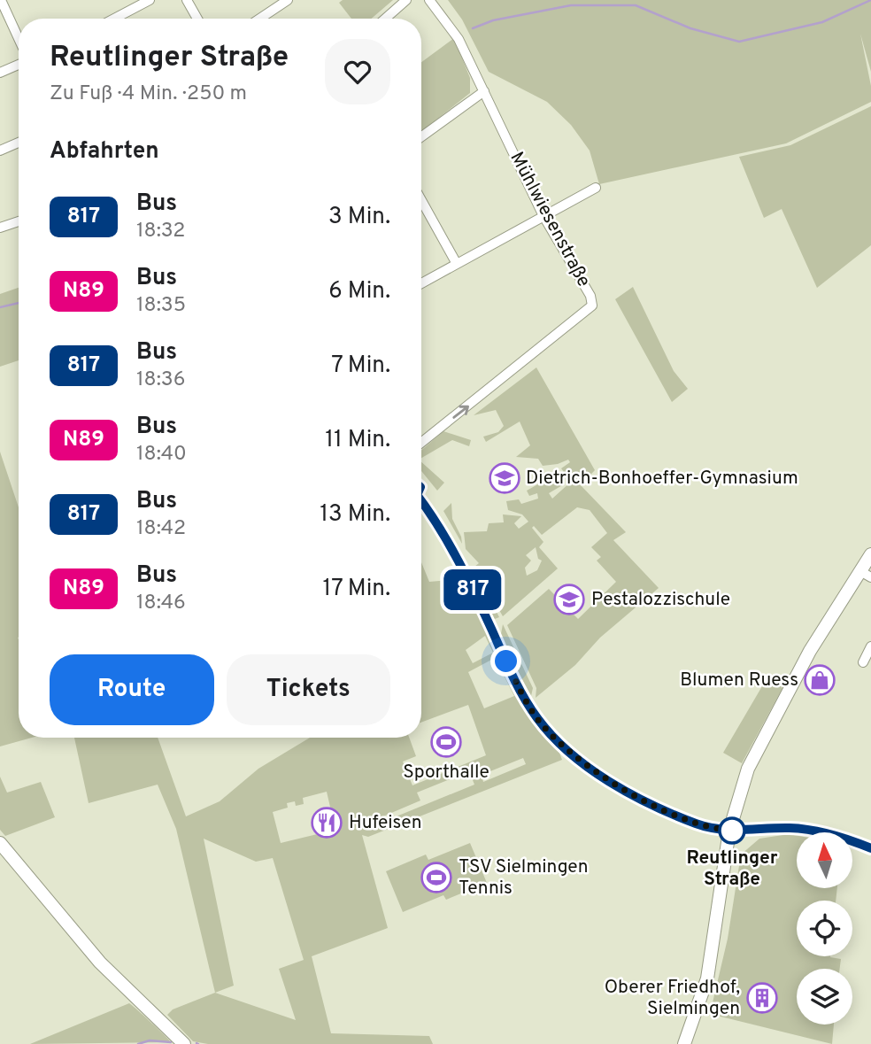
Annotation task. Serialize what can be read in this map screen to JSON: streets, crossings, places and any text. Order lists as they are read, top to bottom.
{
  "streets": {
    "street": ["Mühlwiesenstraße"]
  },
  "places": {
    "school or university": ["Dietrich-Bonhoeffer-Gymnasium", "Pestalozzischule"],
    "shop": ["Blumen Ruess"],
    "sports": ["Sporthalle", "TSV Sielmingen Tennis"],
    "restaurant": ["Hufeisen"],
    "other": ["Reutlinger Straße"],
    "building": ["Oberer Friedhof, Sielmingen"]
  },
  "lines": ["bus line 817"],
  "north": "top",
  "page": {
    "on_map": "817",
    "heading": [
      ["Reutlinger Straße", "Zu Fuß · 4 Min. · 250 m"],
      "Abfahrten"
    ],
    "list": [
      {
        "mark": "817",
        "name": "Bus",
        "note": "18:32",
        "value": "3 Min."
      },
      {
        "mark": "N89",
        "name": "Bus",
        "note": "18:35",
        "value": "6 Min."
      },
      {
        "mark": "817",
        "name": "Bus",
        "note": "18:36",
        "value": "7 Min."
      },
      {
        "mark": "N89",
        "name": "Bus",
        "note": "18:40",
        "value": "11 Min."
      },
      {
        "mark": "817",
        "name": "Bus",
        "note": "18:42",
        "value": "13 Min."
      },
      {
        "mark": "N89",
        "name": "Bus",
        "note": "18:46",
        "value": "17 Min."
      }
    ],
    "buttons": ["Route", "Tickets"]
  }
}
